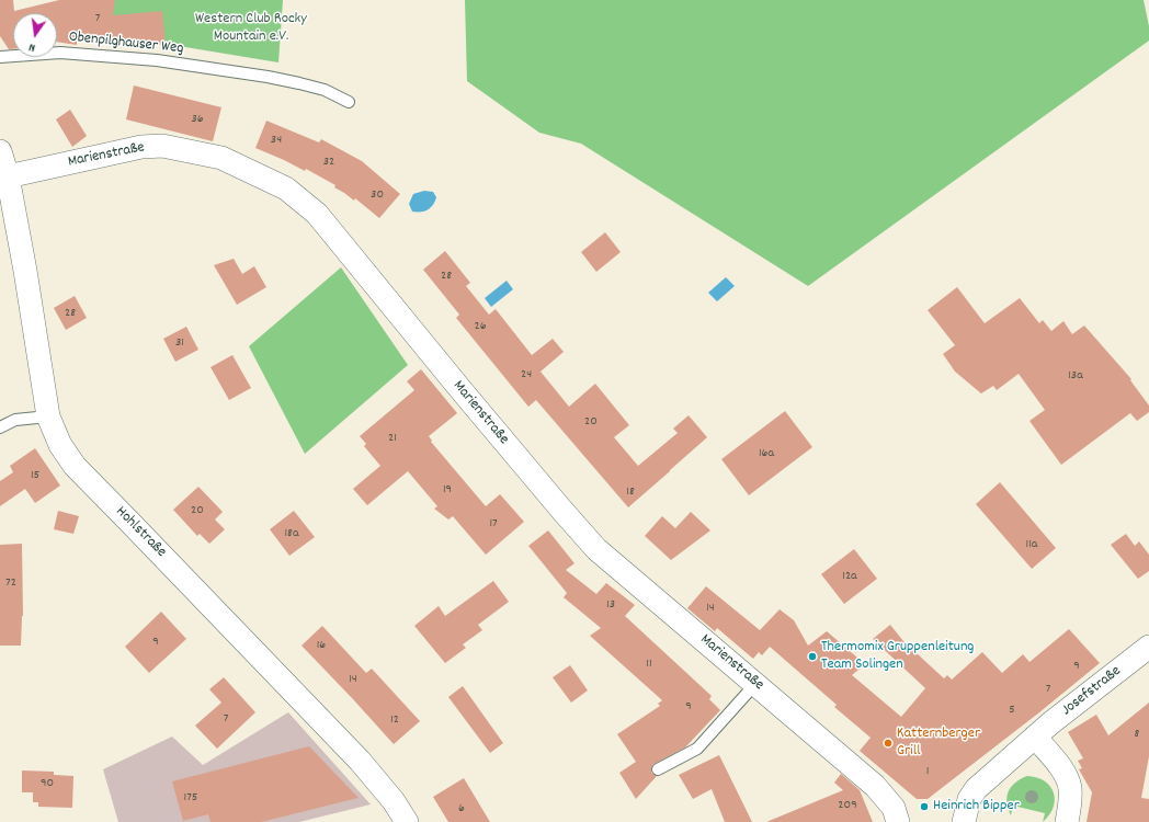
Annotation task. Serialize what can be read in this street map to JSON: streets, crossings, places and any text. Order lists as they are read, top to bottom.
{
  "streets": {
    "street": ["Marienstraße", "Hohlstraße", "Josefstraße"],
    "lane": ["Obenpilghauser Weg"]
  },
  "crossings": [
    ["Marienstraße", "Hohlstraße"]
  ],
  "parks": ["Western Club Rocky Mountain e.V."],
  "places": ["Thermomix Gruppenleitung Team Solingen", "Katternberger Grill", "Heinrich Bipper"],
  "house_numbers": [
    "7",
    "36",
    "34",
    "32",
    "30",
    "28",
    "28",
    "26",
    "31",
    "24",
    "13a",
    "20",
    "21",
    "16a",
    "15",
    "19",
    "18",
    "20",
    "17",
    "18a",
    "11a",
    "12a",
    "72",
    "13",
    "14",
    "9",
    "16",
    "11",
    "9",
    "14",
    "7",
    "9",
    "5",
    "7",
    "12",
    "8",
    "1",
    "90",
    "175",
    "209",
    "6"
  ],
  "north": "bottom"
}
